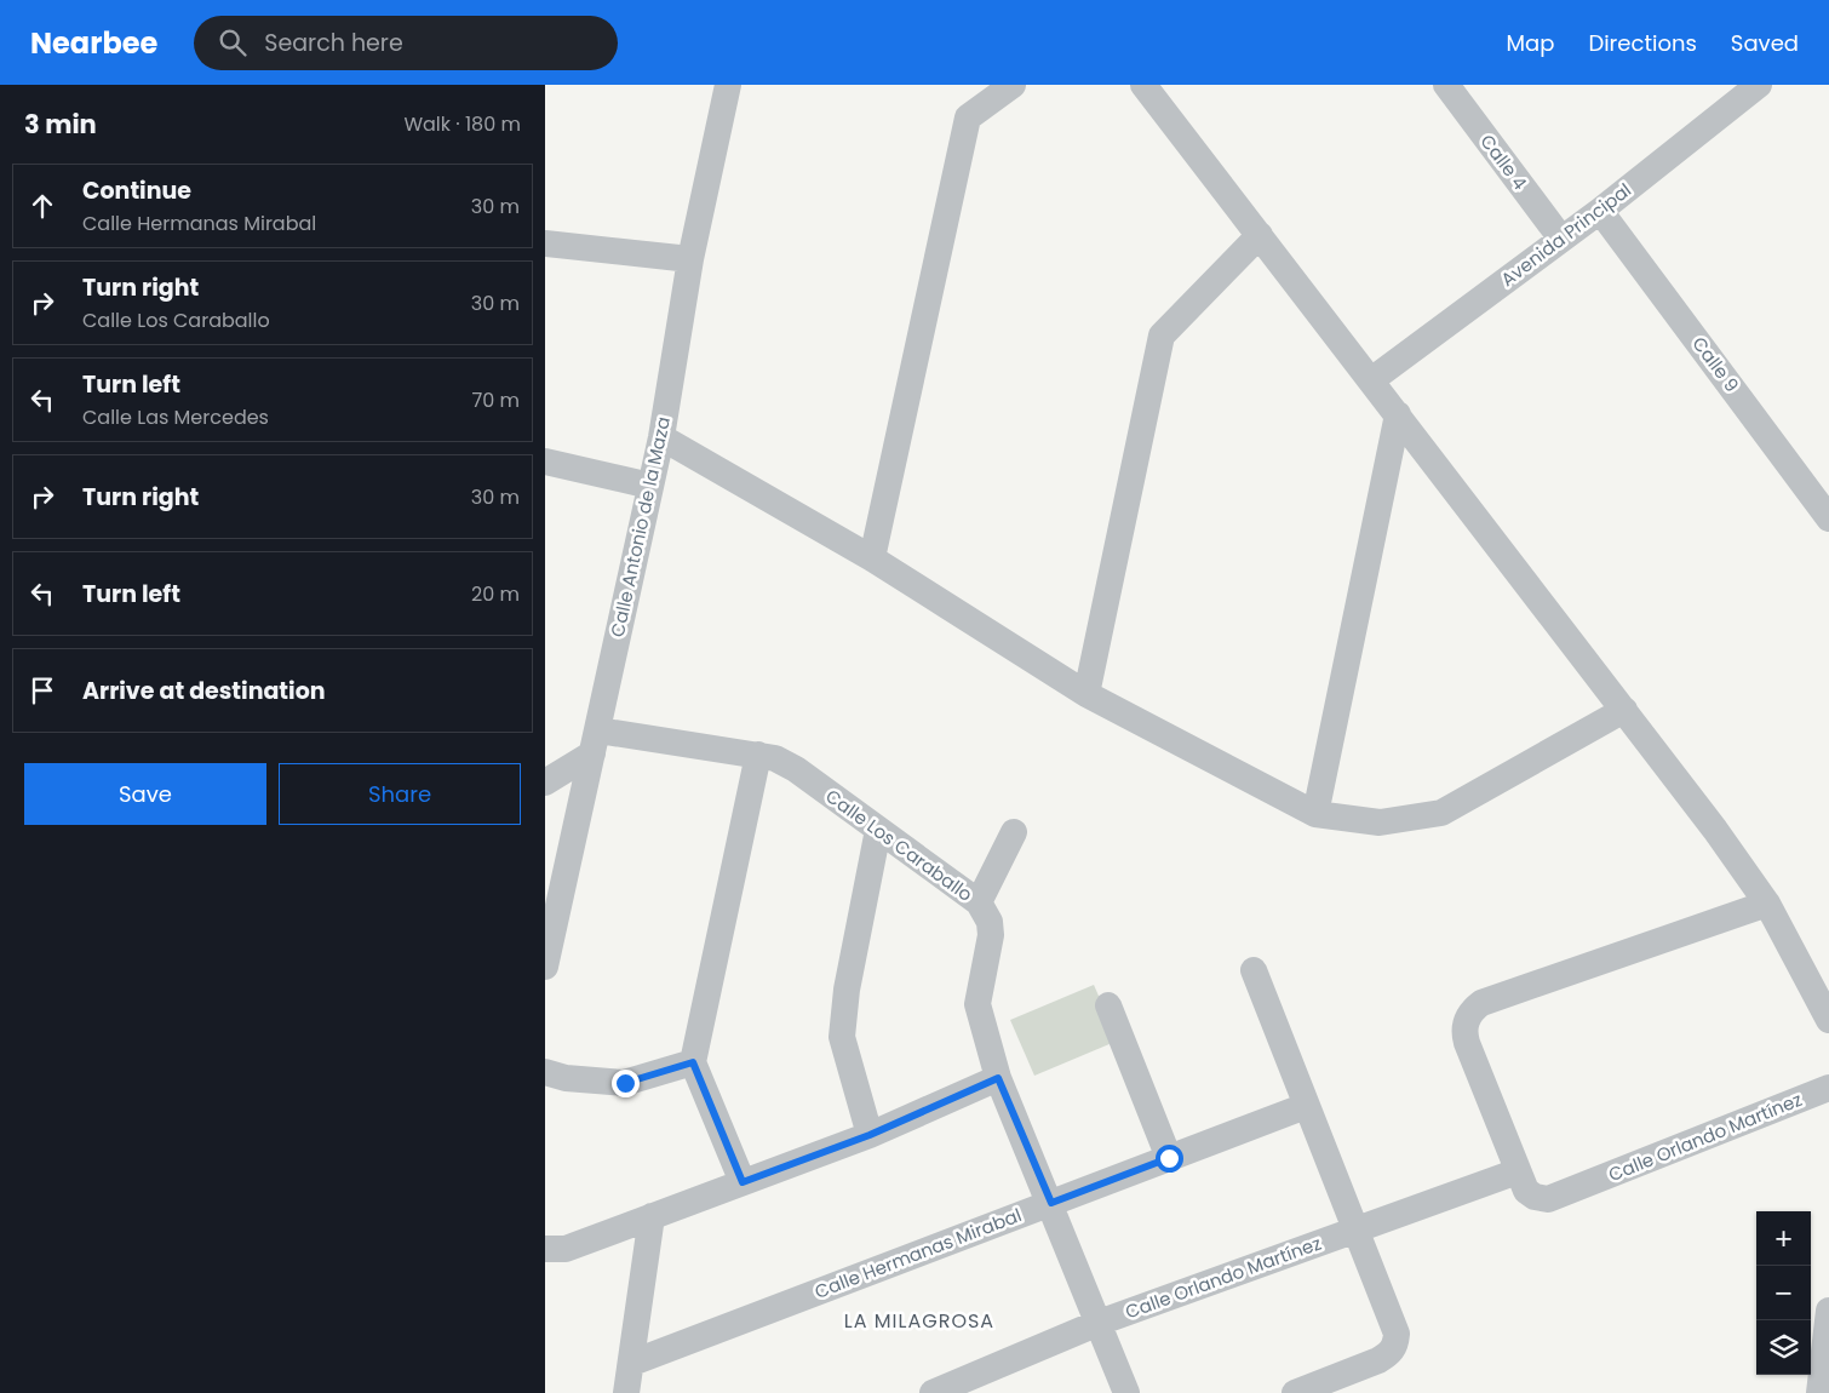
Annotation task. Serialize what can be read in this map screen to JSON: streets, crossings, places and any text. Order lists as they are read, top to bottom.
{
  "streets": {
    "street": [
      "Calle 4",
      "Avenida Principal",
      "Calle 9",
      "Calle Antonio de la Maza",
      "Calle Los Caraballo",
      "Calle Orlando Martínez",
      "Calle Hermanas Mirabal"
    ]
  },
  "crossings": [
    ["Calle 4", "Avenida Principal"],
    ["Avenida Principal", "Calle 9"],
    ["Calle Antonio de la Maza", "Calle Los Caraballo"],
    ["Calle Los Caraballo", "Calle Orlando Martínez"],
    ["Calle Los Caraballo", "Calle Hermanas Mirabal"]
  ],
  "districts": ["LA MILAGROSA"],
  "page": {
    "header": "Nearbee",
    "search": "Search here",
    "nav": ["Map", "Directions", "Saved"],
    "heading": ["3 min", "Walk · 180 m"],
    "list": [
      ["Continue", "Calle Hermanas Mirabal", "30 m"],
      ["Turn right", "Calle Los Caraballo", "30 m"],
      ["Turn left", "Calle Las Mercedes", "70 m"],
      ["Turn right", "30 m"],
      ["Turn left", "20 m"],
      "Arrive at destination"
    ],
    "buttons": ["Save", "Share"],
    "map_buttons": ["+", "−"]
  }
}
